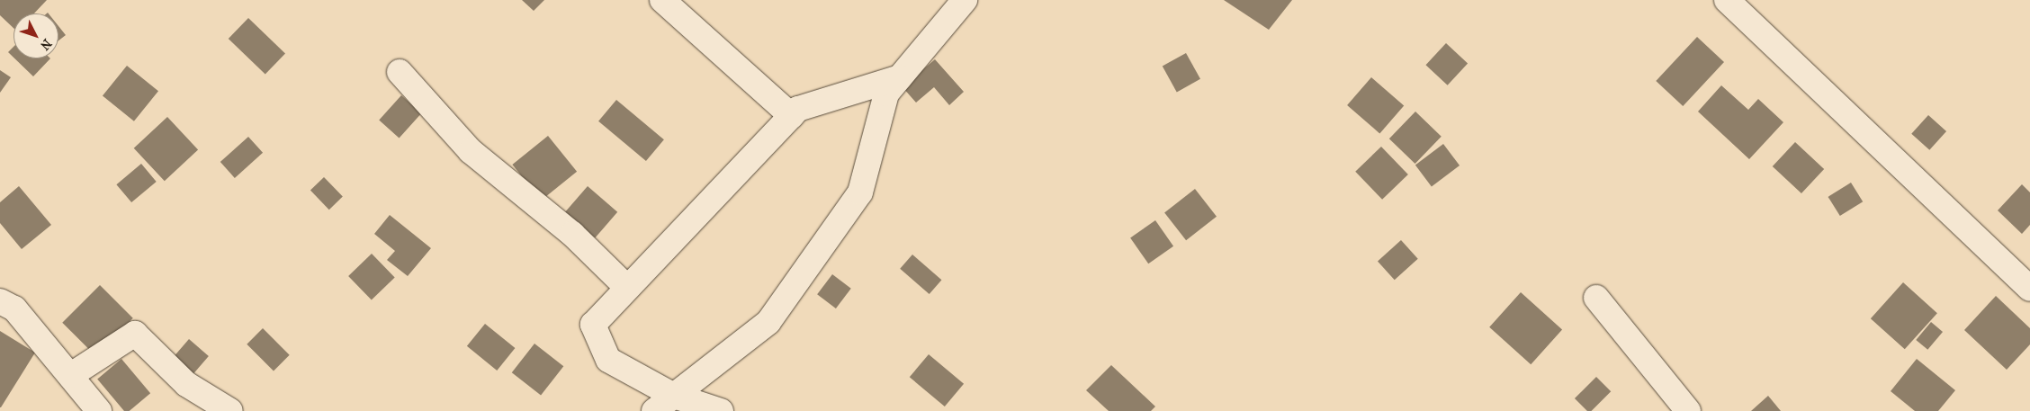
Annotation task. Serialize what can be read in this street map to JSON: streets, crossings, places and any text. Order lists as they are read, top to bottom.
{
  "north": "bottom right"
}
